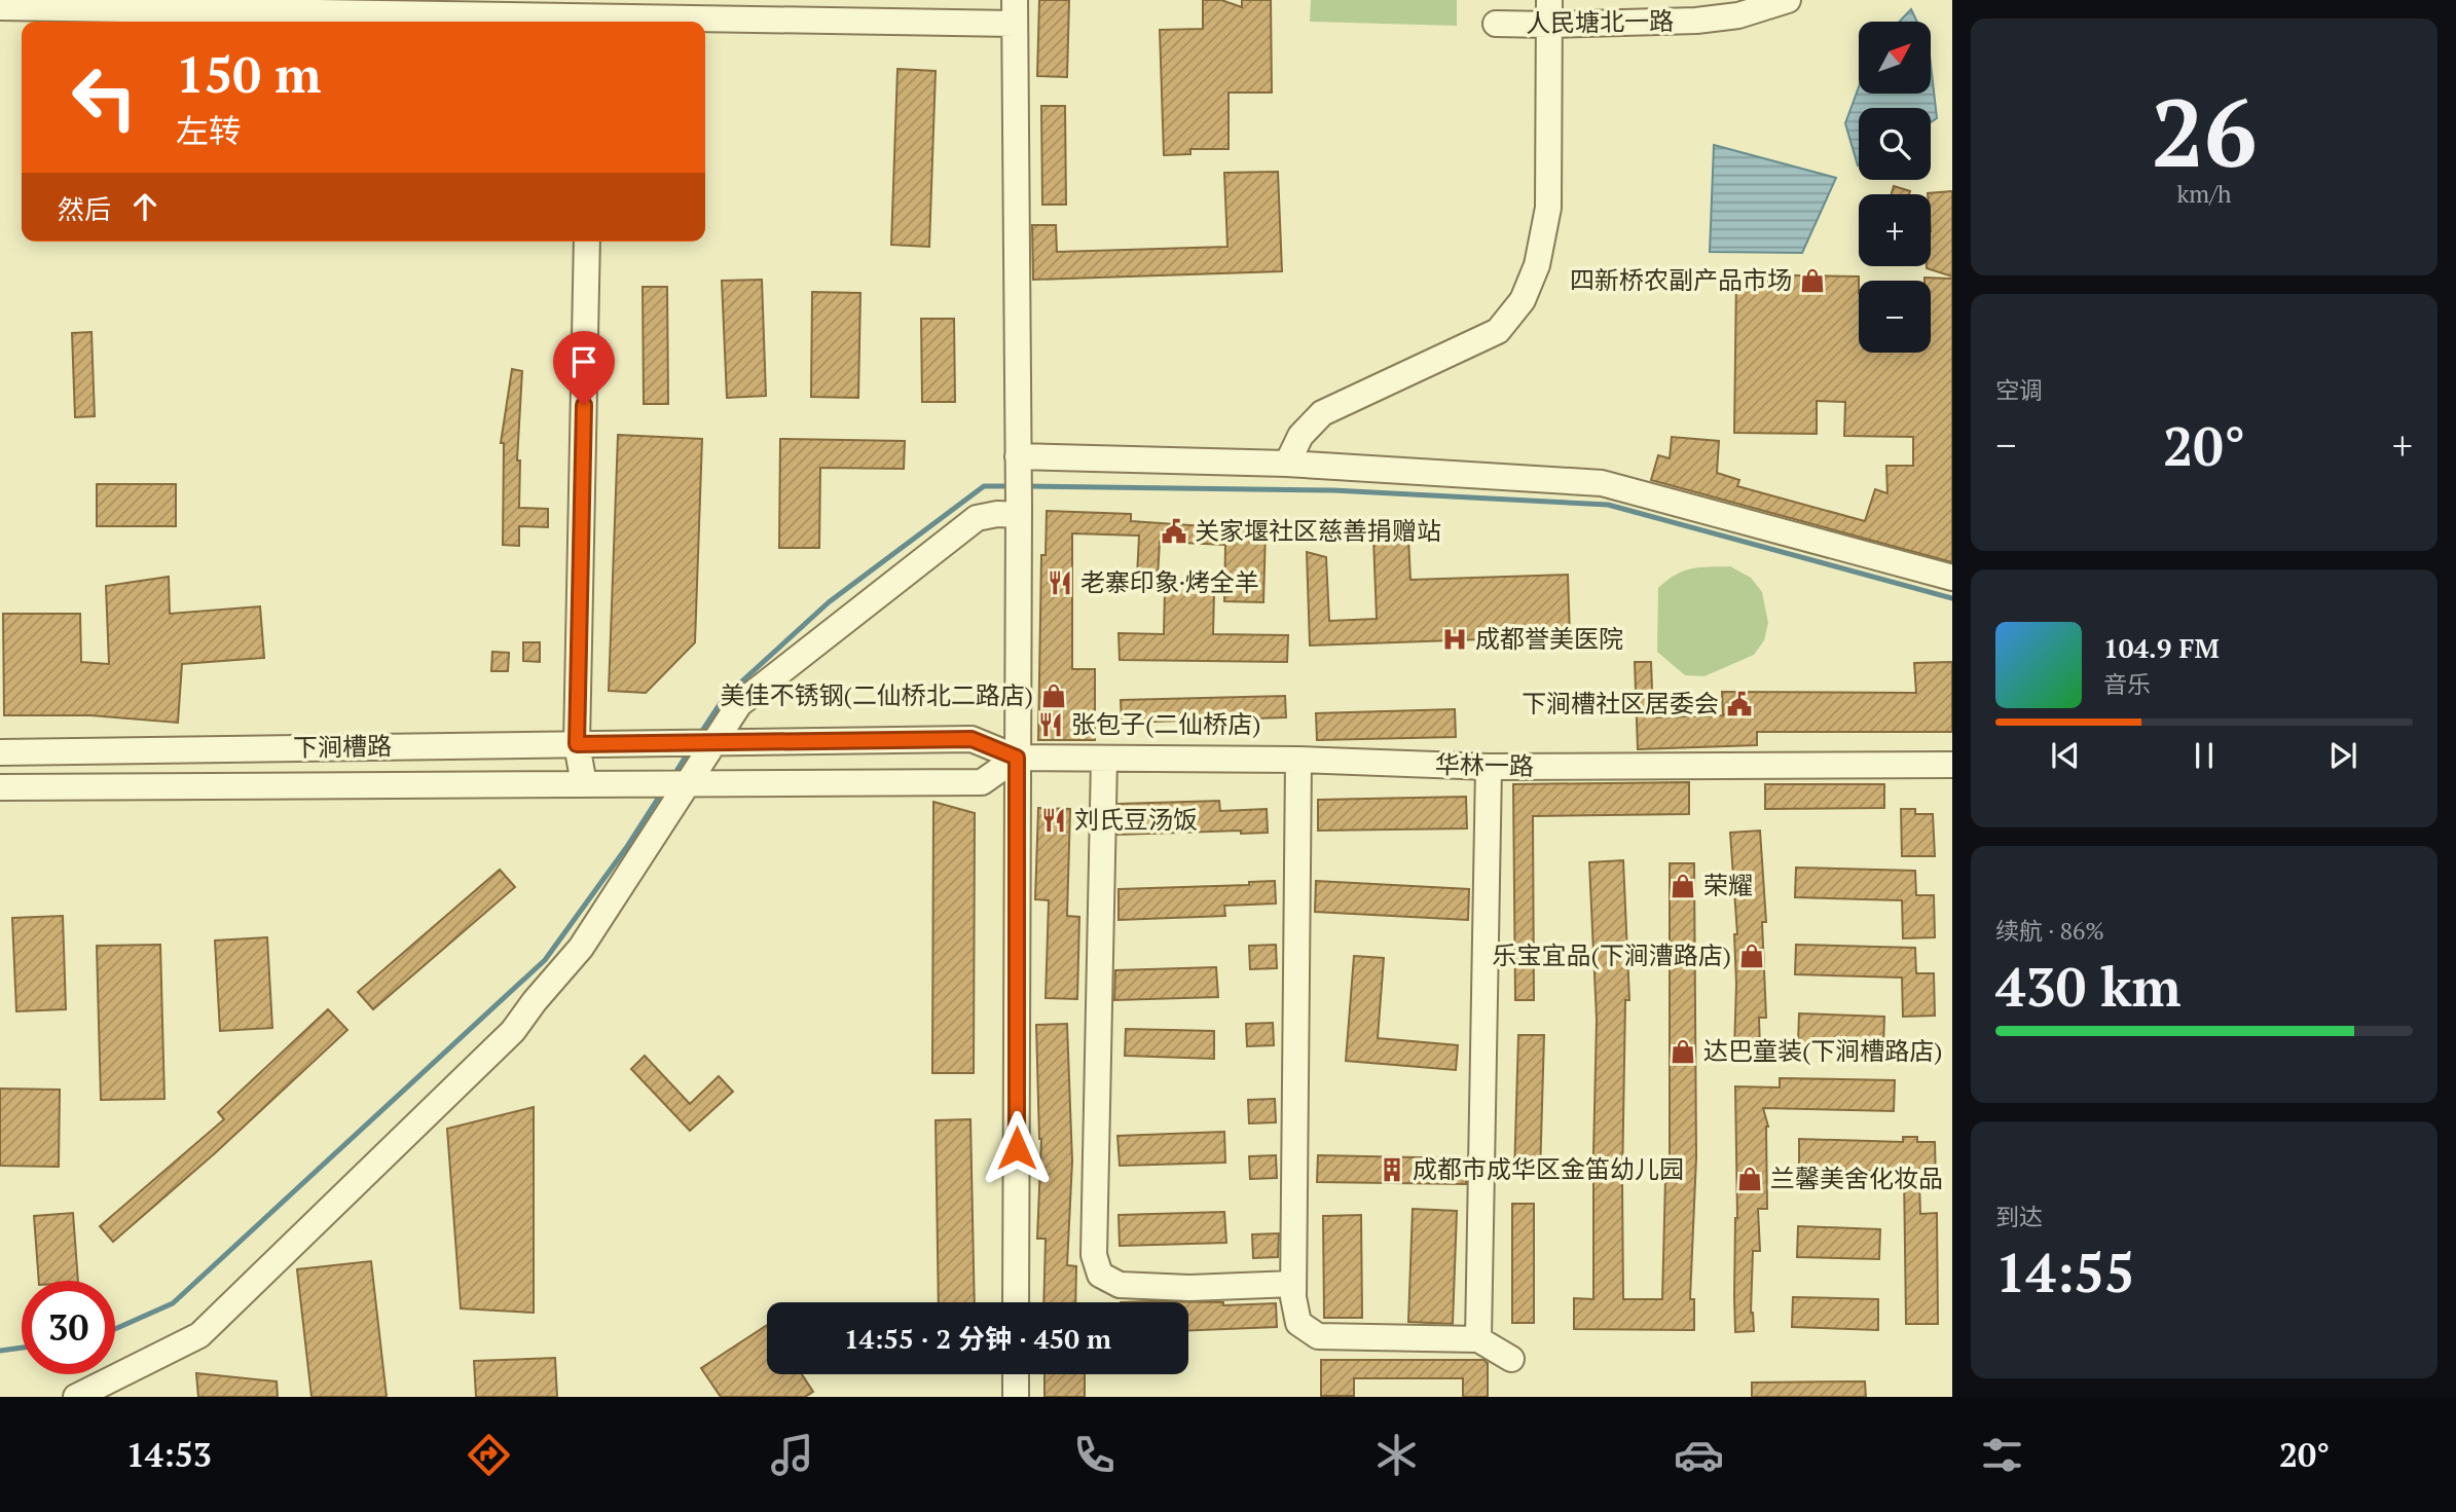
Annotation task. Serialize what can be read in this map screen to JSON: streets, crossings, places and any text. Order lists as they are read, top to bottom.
{
  "streets": {
    "street": ["人民塘北一路", "下涧槽路", "华林一路"]
  },
  "crossings": [
    ["下涧槽路", "华林一路"]
  ],
  "places": {
    "shop": [
      "四新桥农副产品市场",
      "美佳不锈钢(二仙桥北二路店)",
      "荣耀",
      "乐宝宜品(下涧漕路店)",
      "达巴童装(下涧槽路店)",
      "兰馨美舍化妆品"
    ],
    "public building": ["关家堰社区慈善捐赠站", "下涧槽社区居委会"],
    "restaurant": ["老寨印象·烤全羊", "张包子(二仙桥店)", "刘氏豆汤饭"],
    "hospital": ["成都誉美医院"],
    "building": ["成都市成华区金笛幼儿园"]
  },
  "north": "top right",
  "page": {
    "tile": [
      ["26", "km/h"],
      "空调",
      ["续航 · 86%", "430 km"],
      ["到达", "14:55"]
    ],
    "map_buttons": ["+", "−"],
    "turn": ["150 m", "左转"],
    "then": "然后",
    "heat": ["−", "20°", "+"],
    "song": ["104.9 FM", "音乐"],
    "limit": "30",
    "trip": "14:55 · 2 分钟 · 450 m",
    "tabs": ["14:53", "20°"]
  }
}
